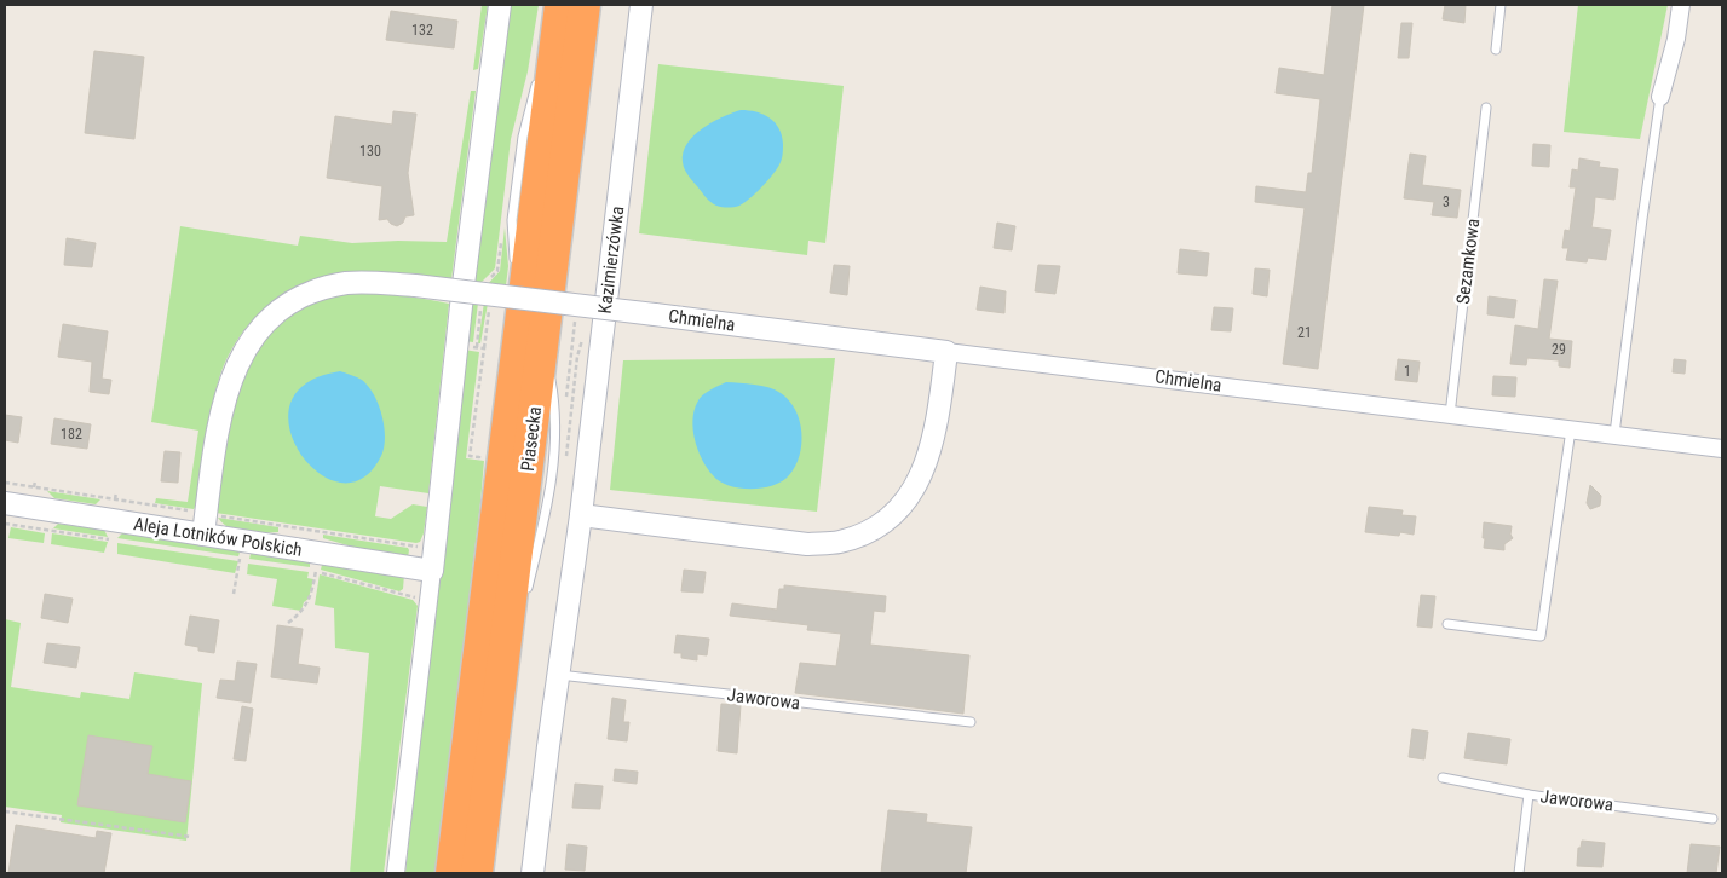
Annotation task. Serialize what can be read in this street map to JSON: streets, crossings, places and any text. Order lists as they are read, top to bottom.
{
  "streets": {
    "highway": ["Piasecka"],
    "street": ["Kazimierzówka", "Chmielna", "Aleja Lotników Polskich"],
    "lane": ["Sezamkowa", "Jaworowa"]
  },
  "crossings": [
    ["Kazimierzówka", "Jaworowa"],
    ["Sezamkowa", "Chmielna"],
    ["Chmielna", "Aleja Lotników Polskich"]
  ],
  "house_numbers": [
    "132",
    "130",
    "3",
    "21",
    "29",
    "1",
    "182"
  ]
}
